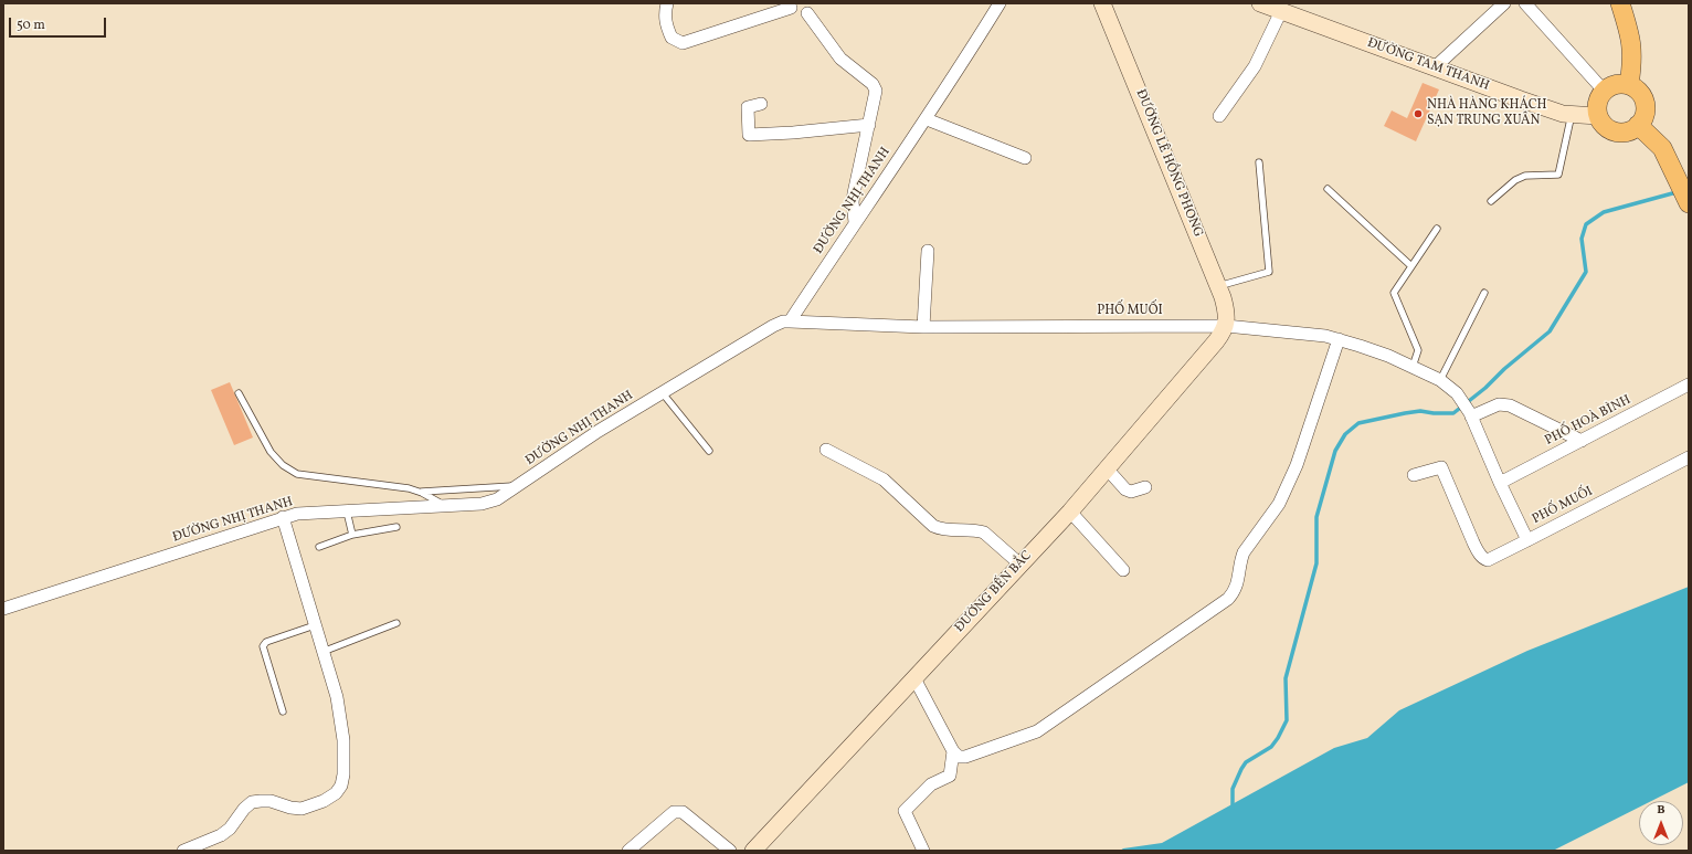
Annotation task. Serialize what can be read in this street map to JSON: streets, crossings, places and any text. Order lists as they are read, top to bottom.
{
  "streets": {
    "main road": ["ĐƯỜNG TAM THANH", "ĐƯỜNG LÊ HỒNG PHONG", "ĐƯỜNG BẾN BẮC"],
    "street": ["ĐƯỜNG NHỊ THANH", "PHỐ MUỐI", "PHỐ HOÀ BÌNH"]
  },
  "crossings": [
    ["ĐƯỜNG LÊ HỒNG PHONG", "PHỐ MUỐI"],
    ["ĐƯỜNG LÊ HỒNG PHONG", "ĐƯỜNG BẾN BẮC"],
    ["ĐƯỜNG NHỊ THANH", "PHỐ MUỐI"],
    ["PHỐ MUỐI", "PHỐ HOÀ BÌNH"],
    ["PHỐ MUỐI", "ĐƯỜNG BẾN BẮC"]
  ],
  "places": ["NHÀ HÀNG KHÁCH SẠN TRUNG XUÂN"],
  "scale_bar": "50 m",
  "north": "top"
}
